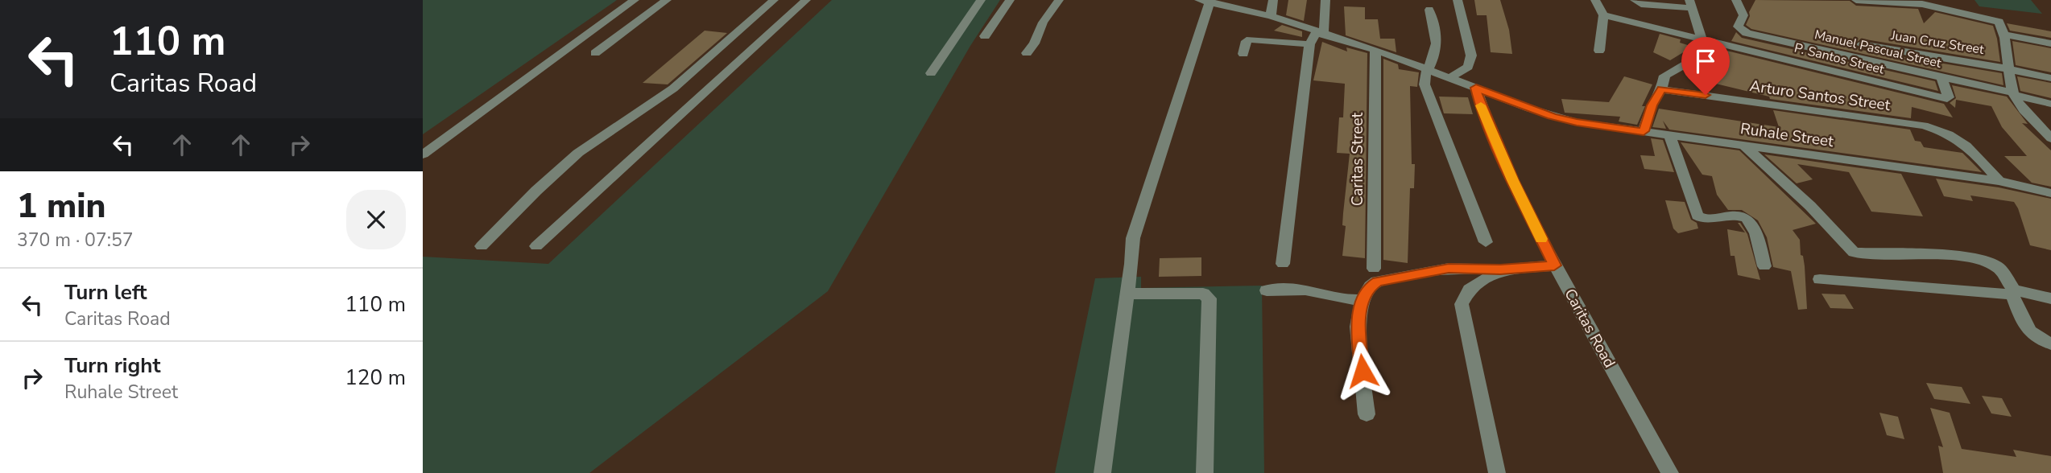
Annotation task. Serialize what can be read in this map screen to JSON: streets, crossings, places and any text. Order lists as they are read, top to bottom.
{
  "streets": {
    "street": [
      "Juan Cruz Street",
      "Manuel Pascual Street",
      "P. Santos Street",
      "Arturo Santos Street",
      "Ruhale Street",
      "Caritas Street",
      "Caritas Road"
    ]
  },
  "crossings": [
    ["Manuel Pascual Street", "P. Santos Street"],
    ["Arturo Santos Street", "Ruhale Street"],
    ["Ruhale Street", "Caritas Street"],
    ["Ruhale Street", "Caritas Road"]
  ],
  "page": {
    "turn": ["110 m", "Caritas Road"],
    "heading": ["1 min", "370 m · 07:57"],
    "list": [
      {
        "name": "Turn left",
        "note": "Caritas Road",
        "value": "110 m"
      },
      {
        "name": "Turn right",
        "note": "Ruhale Street",
        "value": "120 m"
      }
    ]
  }
}
